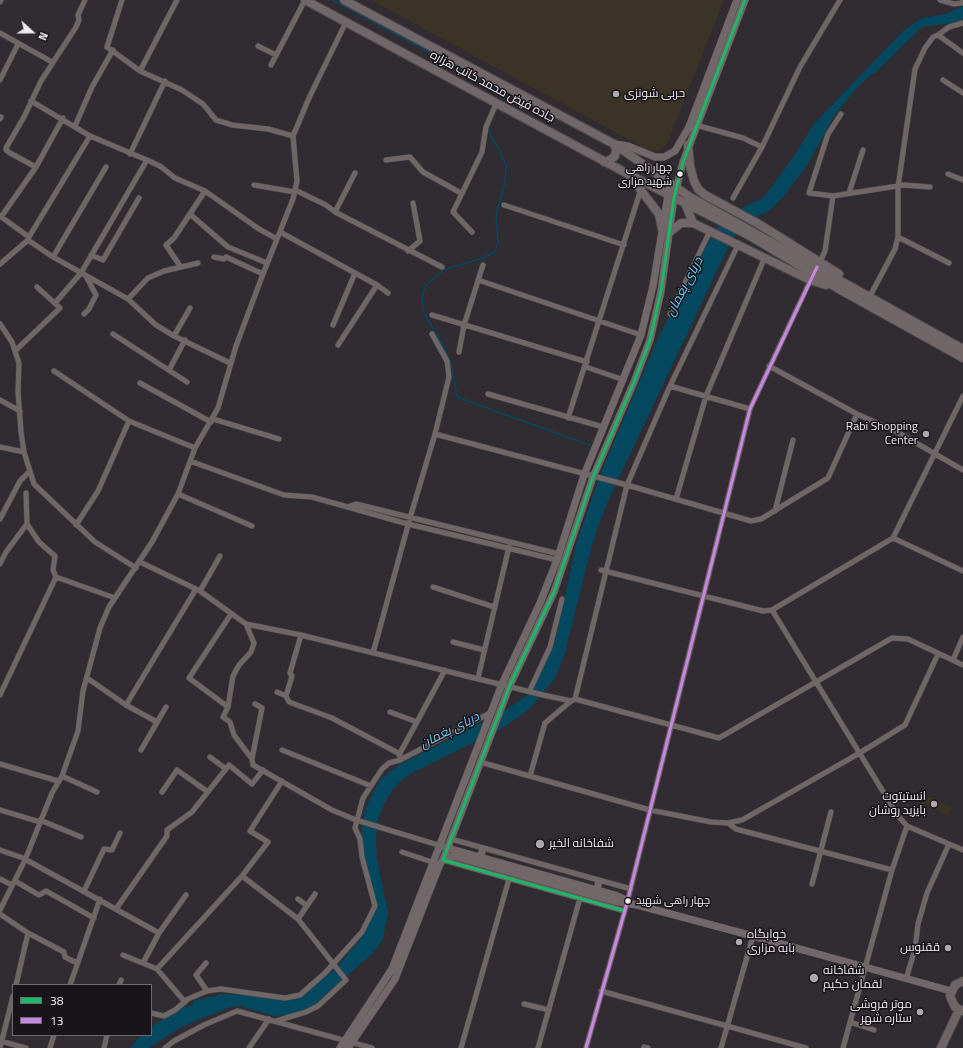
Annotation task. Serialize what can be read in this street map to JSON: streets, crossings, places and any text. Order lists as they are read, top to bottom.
{
  "streets": {
    "main road": ["جاده فیض محمد کاتب هزاره"]
  },
  "water": ["دریای پغمان"],
  "places": [
    "حربی شونزی",
    "چهار راهی شهید مزاری",
    "Rabi Shopping Center",
    "انستیتوت بایزید روشان",
    "شفاخانه الخیر",
    "چهار راهی شهید",
    "خوابگاه بابه مزاری",
    "ققنوس",
    "شفاخانه لقمان حکیم",
    "موتر فروشی ستاره شهر"
  ],
  "lines": ["transit line 38", "transit line 13"],
  "legend": ["38", "13"],
  "north": "right"
}
